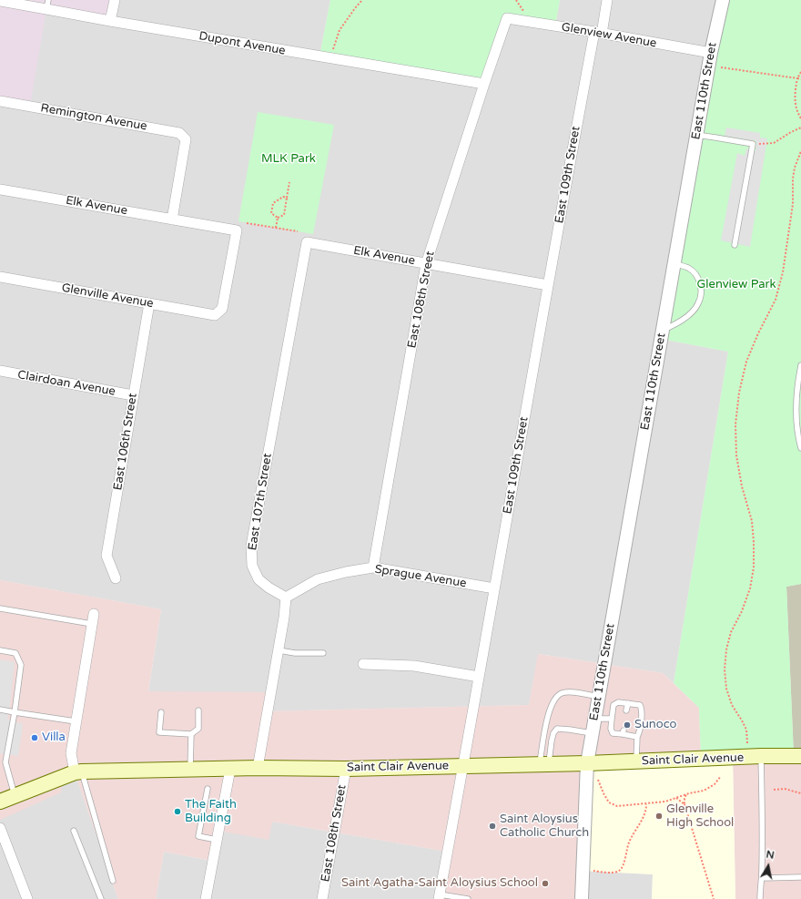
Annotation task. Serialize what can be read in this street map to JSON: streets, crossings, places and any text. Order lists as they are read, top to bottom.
{
  "streets": {
    "main road": ["Saint Clair Avenue"],
    "street": [
      "Glenview Avenue",
      "Dupont Avenue",
      "East 110th Street",
      "Remington Avenue",
      "East 109th Street",
      "Elk Avenue",
      "Glenville Avenue",
      "East 108th Street",
      "Clairdoan Avenue",
      "East 106th Street",
      "East 107th Street",
      "Sprague Avenue"
    ]
  },
  "crossings": [
    ["Glenview Avenue", "East 110th Street"],
    ["Glenview Avenue", "East 109th Street"],
    ["Glenview Avenue", "East 108th Street"],
    ["Dupont Avenue", "East 108th Street"],
    ["East 110th Street", "Saint Clair Avenue"],
    ["Remington Avenue", "Elk Avenue"],
    ["East 109th Street", "Elk Avenue"],
    ["East 109th Street", "Sprague Avenue"],
    ["East 109th Street", "Saint Clair Avenue"],
    ["Elk Avenue", "Glenville Avenue"],
    ["Elk Avenue", "East 108th Street"],
    ["Elk Avenue", "East 107th Street"],
    ["Glenville Avenue", "East 106th Street"],
    ["East 108th Street", "Sprague Avenue"],
    ["East 108th Street", "Saint Clair Avenue"],
    ["Clairdoan Avenue", "East 106th Street"],
    ["East 107th Street", "Sprague Avenue"]
  ],
  "parks": ["MLK Park", "Glenview Park"],
  "places": [
    "Sunoco",
    "Villa",
    "The Faith Building",
    "Glenville High School",
    "Saint Aloysius Catholic Church",
    "Saint Agatha-Saint Aloysius School"
  ],
  "north": "top"
}
